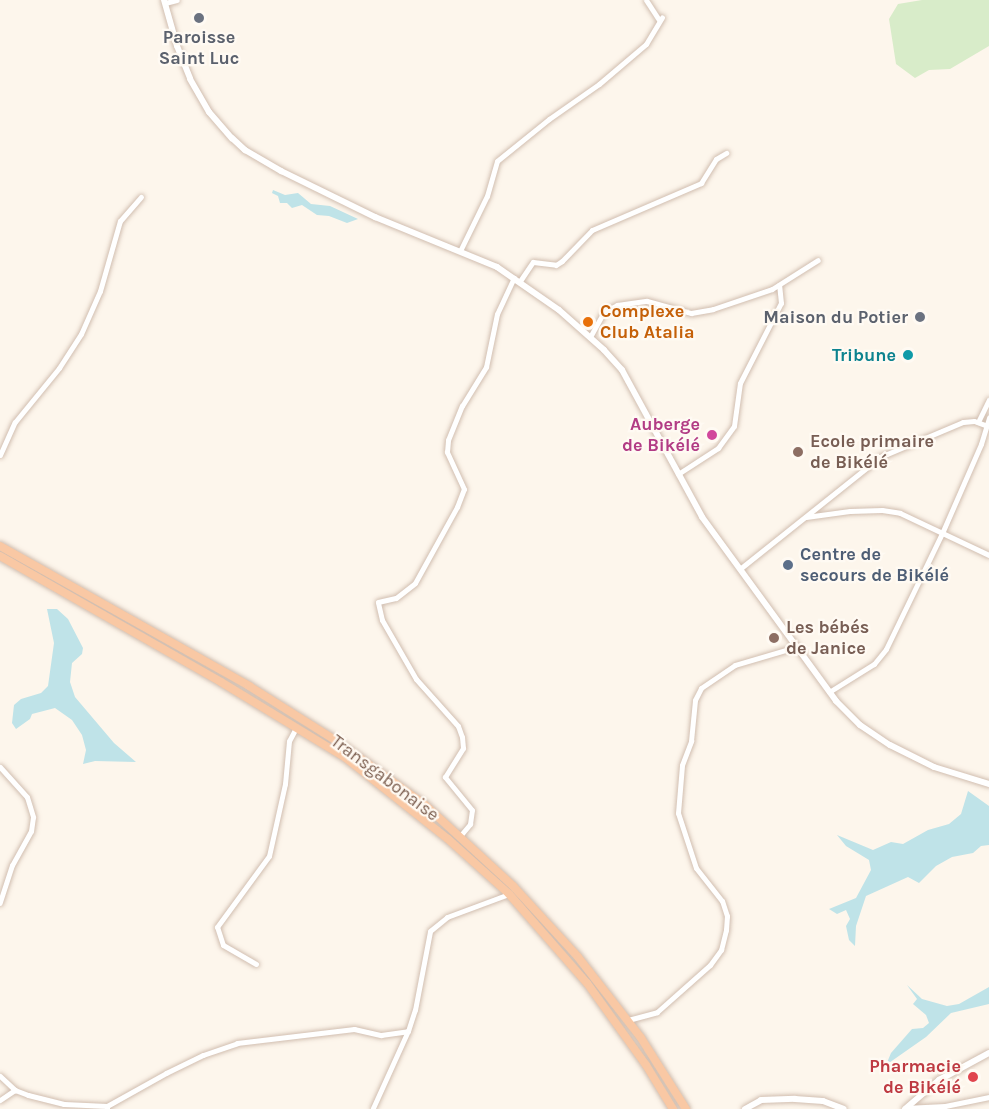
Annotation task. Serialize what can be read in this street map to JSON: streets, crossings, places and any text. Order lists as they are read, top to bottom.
{
  "streets": {
    "highway": ["Transgabonaise"]
  },
  "places": [
    "Paroisse Saint Luc",
    "Maison du Potier",
    "Complexe Club Atalia",
    "Tribune",
    "Auberge de Bikélé",
    "Ecole primaire de Bikélé",
    "Centre de secours de Bikélé",
    "Les bébés de Janice",
    "Pharmacie de Bikélé"
  ]
}
